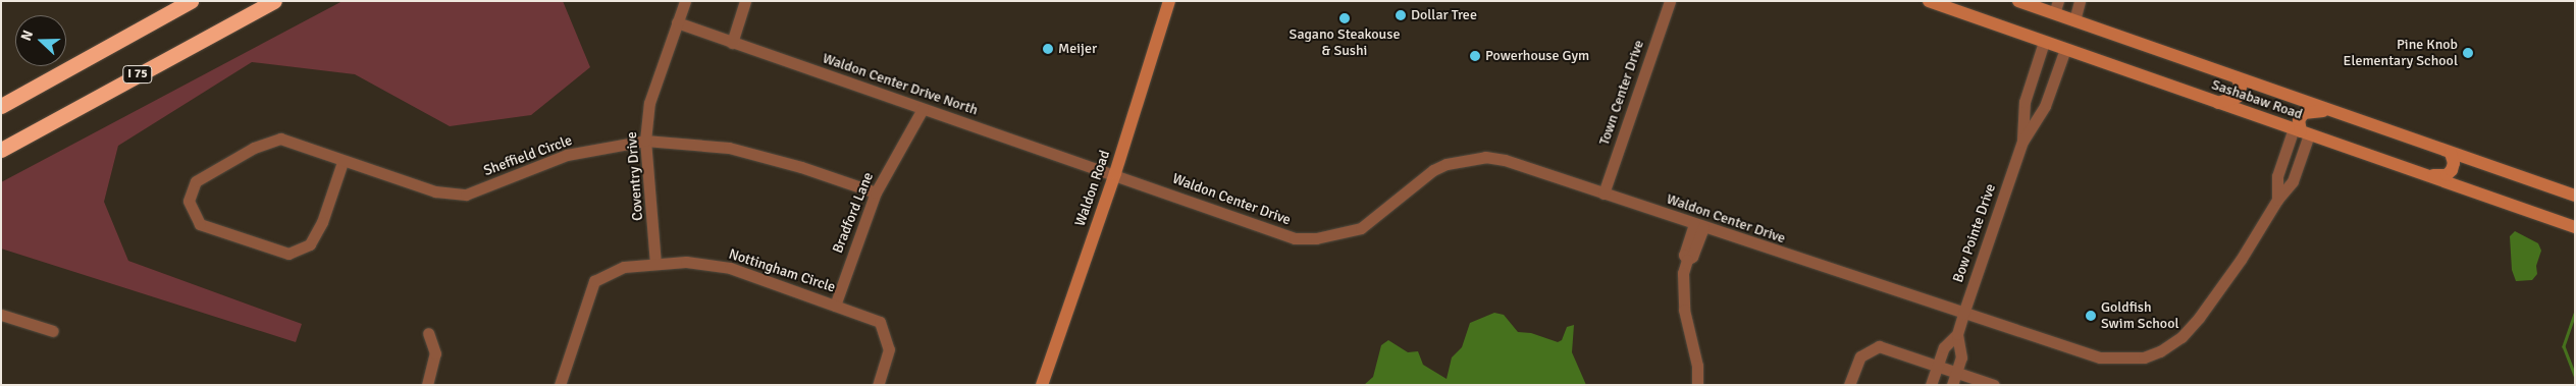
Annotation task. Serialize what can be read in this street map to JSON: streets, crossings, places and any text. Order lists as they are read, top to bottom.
{
  "streets": {
    "highway": ["I 75"],
    "main road": ["Sashabaw Road", "Waldon Road"],
    "street": [
      "Waldon Center Drive North",
      "Town Center Drive",
      "Sheffield Circle",
      "Coventry Drive",
      "Waldon Center Drive",
      "Bradford Lane",
      "Bow Pointe Drive",
      "Nottingham Circle"
    ]
  },
  "crossings": [
    ["Waldon Center Drive North", "Coventry Drive"],
    ["Waldon Center Drive North", "Waldon Road"],
    ["Waldon Center Drive North", "Waldon Center Drive"],
    ["Waldon Center Drive North", "Bradford Lane"],
    ["Town Center Drive", "Waldon Center Drive"],
    ["Sashabaw Road", "Waldon Center Drive"],
    ["Sashabaw Road", "Bow Pointe Drive"],
    ["Sheffield Circle", "Coventry Drive"],
    ["Sheffield Circle", "Bradford Lane"],
    ["Coventry Drive", "Nottingham Circle"],
    ["Waldon Road", "Waldon Center Drive"],
    ["Waldon Center Drive", "Bow Pointe Drive"],
    ["Bradford Lane", "Nottingham Circle"]
  ],
  "places": [
    "Dollar Tree",
    "Sagano Steakouse & Sushi",
    "Meijer",
    "Pine Knob Elementary School",
    "Powerhouse Gym",
    "Goldfish Swim School"
  ],
  "north": "left"
}
